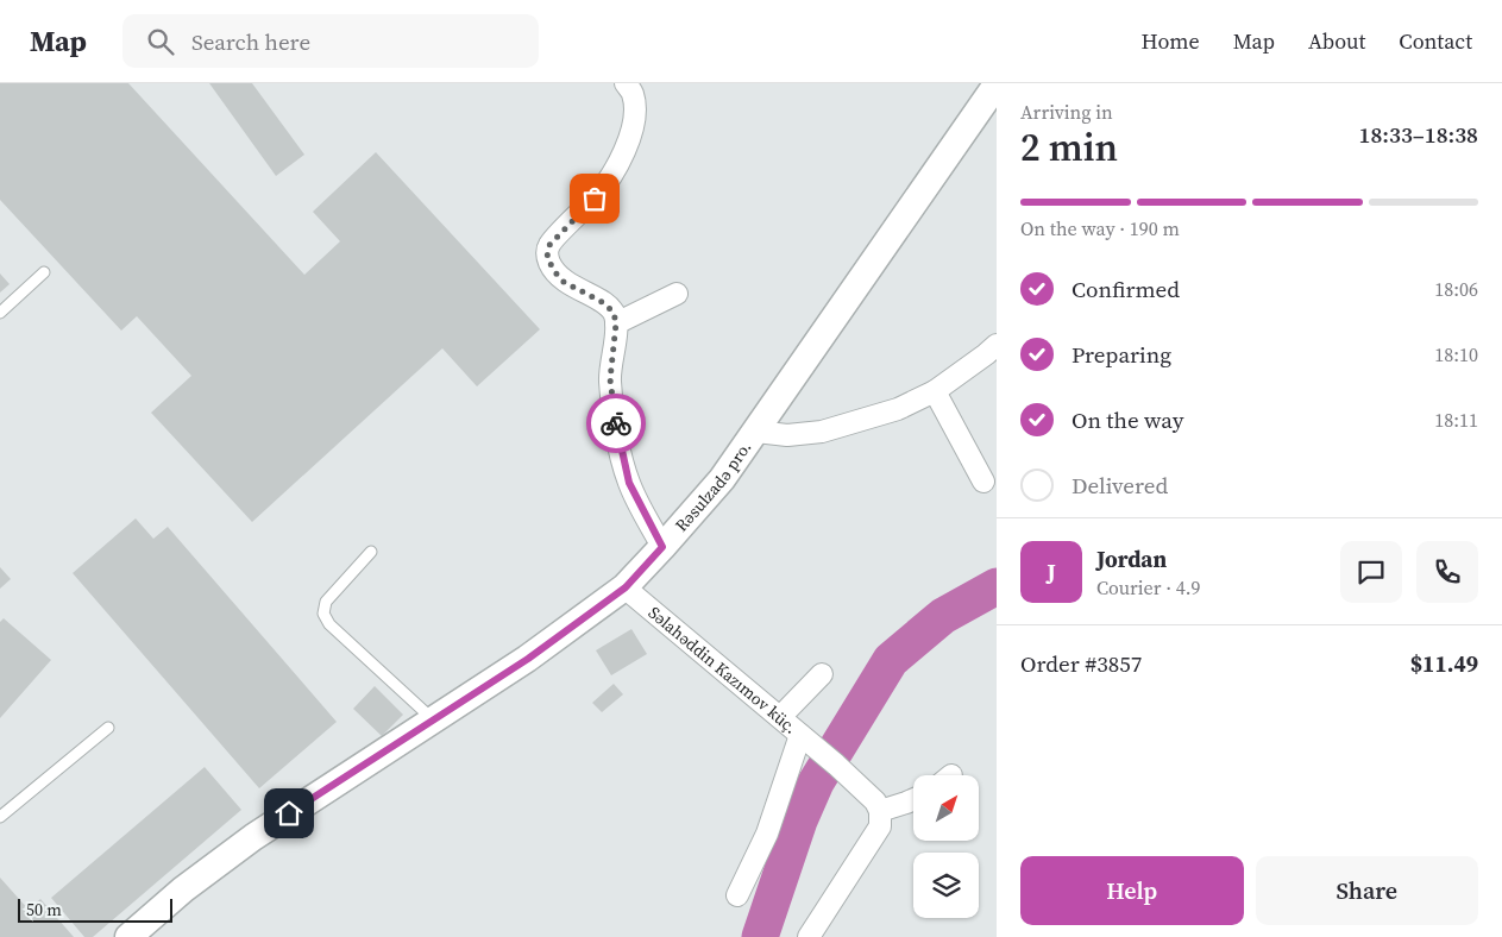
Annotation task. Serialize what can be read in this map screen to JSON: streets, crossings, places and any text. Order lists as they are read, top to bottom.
{
  "streets": {
    "street": ["Rəsulzadə pro.", "Səlahəddin Kazımov küç."]
  },
  "crossings": [
    ["Rəsulzadə pro.", "Səlahəddin Kazımov küç."]
  ],
  "scale_bar": "50 m",
  "north": "top right",
  "page": {
    "header": "Map",
    "search": "Search here",
    "nav": [
      "Home",
      "Map",
      "About",
      "Contact"
    ],
    "heading": ["2 min", "Arriving in", "18:33–18:38"],
    "panel": [
      "Jordan",
      "Courier · 4.9",
      "Order #3857",
      "$11.49"
    ],
    "bar": "On the way · 190 m",
    "list": [
      ["Confirmed", "18:06"],
      ["Preparing", "18:10"],
      ["On the way", "18:11"],
      "Delivered"
    ],
    "round": "J",
    "buttons": ["Help", "Share"],
    "scale": "50 m"
  }
}
